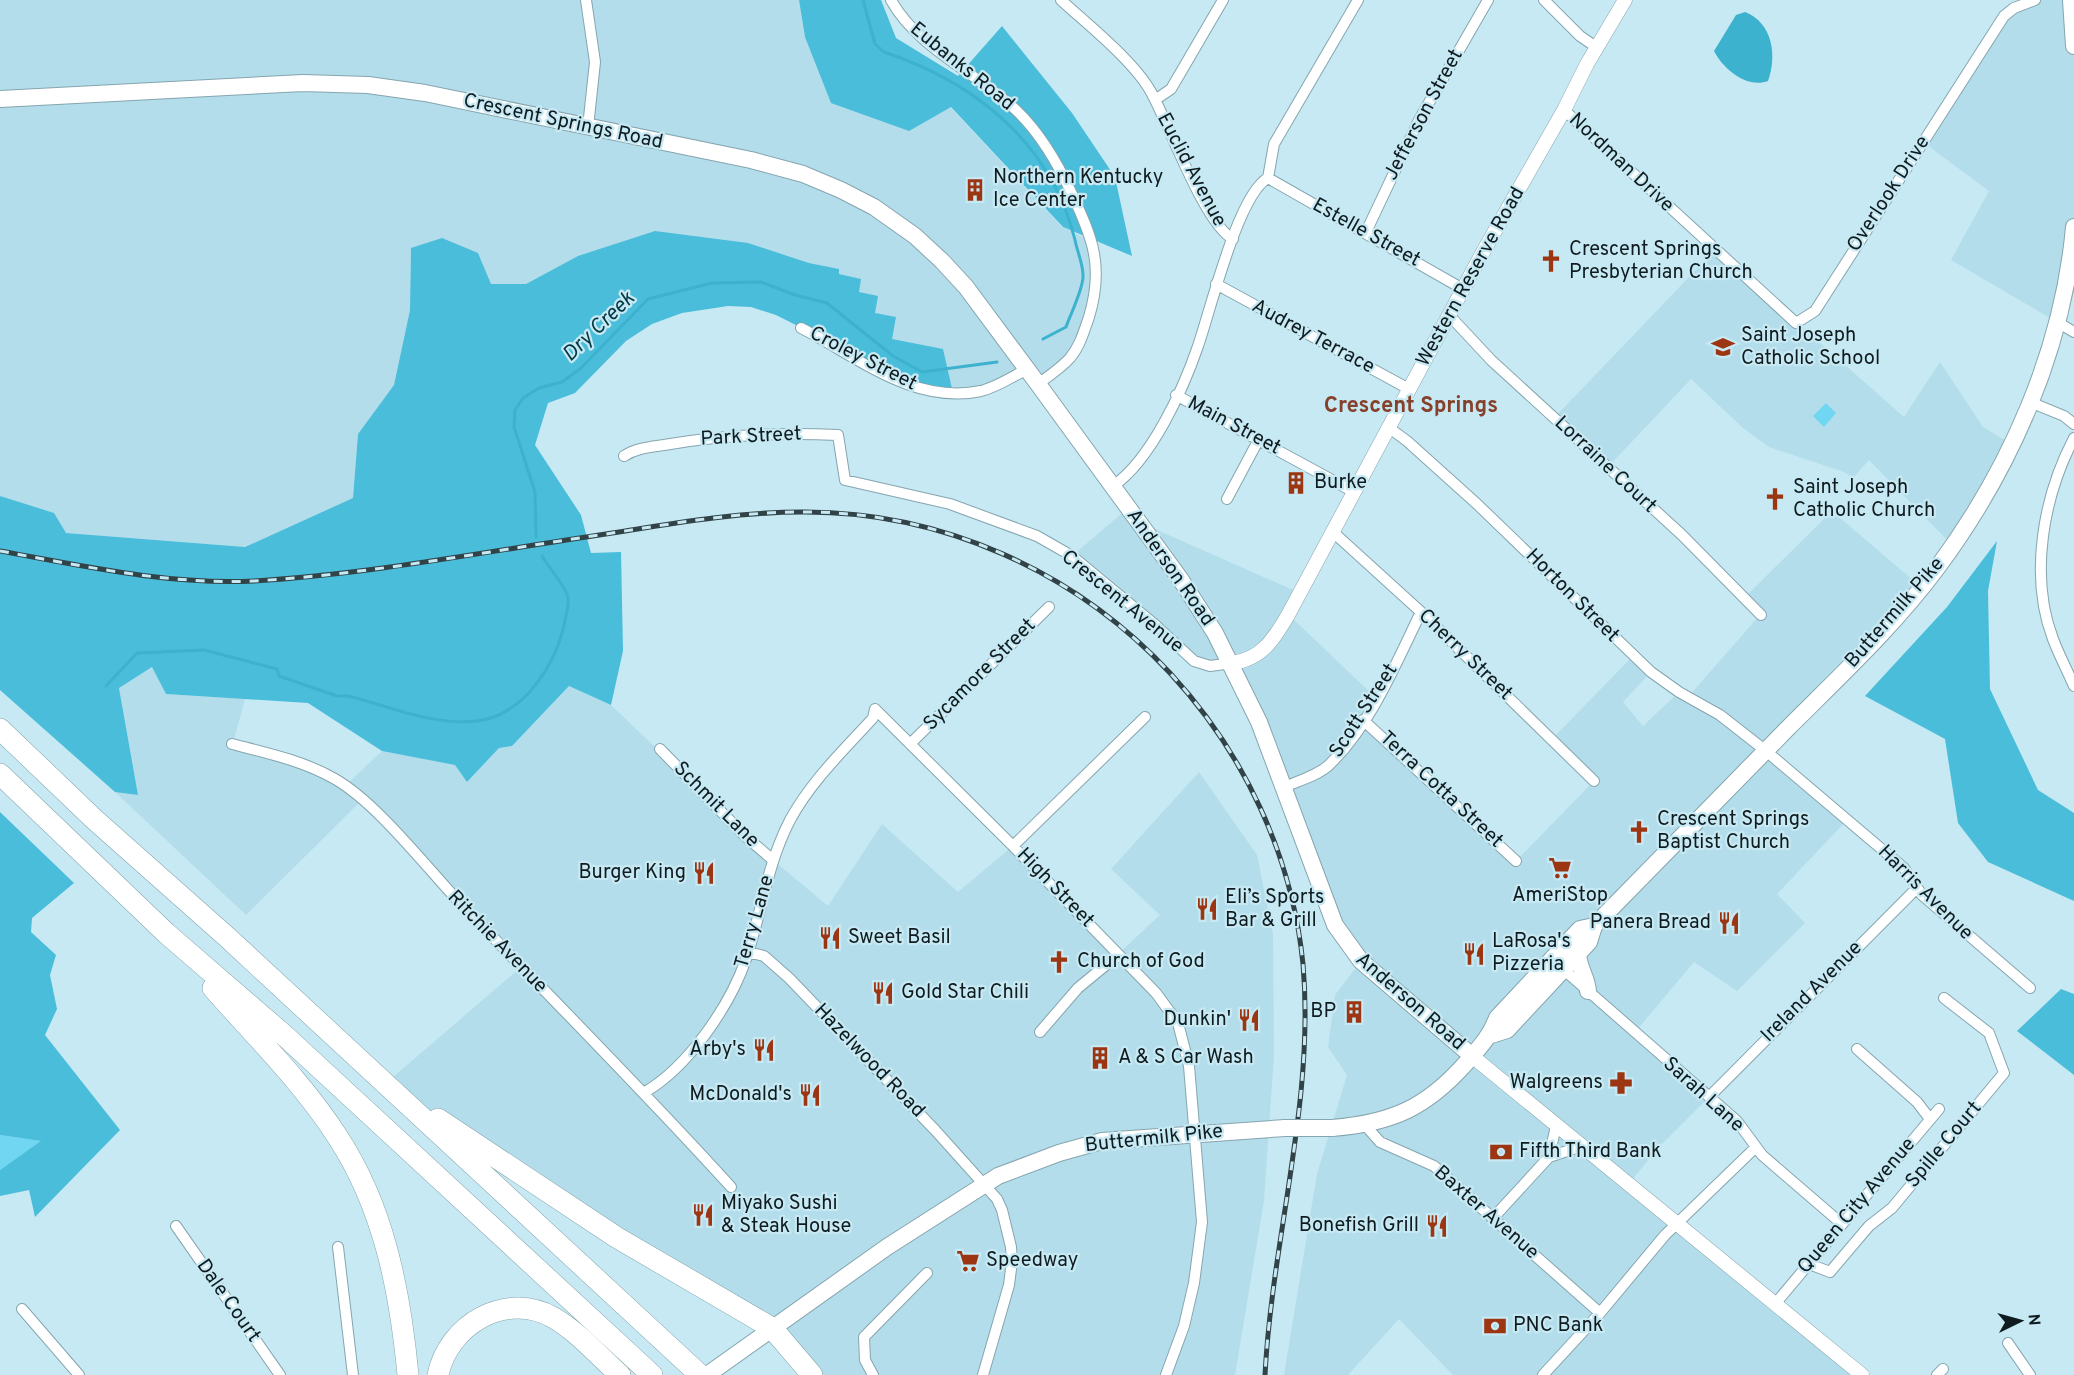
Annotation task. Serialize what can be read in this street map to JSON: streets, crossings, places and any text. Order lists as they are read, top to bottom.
{
  "streets": {
    "main road": ["Crescent Springs Road", "Anderson Road", "Buttermilk Pike"],
    "street": [
      "Eubanks Road",
      "Jefferson Street",
      "Nordman Drive",
      "Euclid Avenue",
      "Overlook Drive",
      "Estelle Street",
      "Western Reserve Road",
      "Audrey Terrace",
      "Croley Street",
      "Main Street",
      "Park Street",
      "Lorraine Court",
      "Horton Street",
      "Crescent Avenue",
      "Cherry Street",
      "Sycamore Street",
      "Scott Street",
      "Terra Cotta Street",
      "Schmit Lane",
      "High Street",
      "Harris Avenue",
      "Terry Lane",
      "Ritchie Avenue",
      "Ireland Avenue",
      "Hazelwood Road",
      "Sarah Lane",
      "Spille Court",
      "Queen City Avenue",
      "Baxter Avenue",
      "Dale Court"
    ]
  },
  "crossings": [
    ["Eubanks Road", "Crescent Springs Road"],
    ["Eubanks Road", "Anderson Road"],
    ["Jefferson Street", "Estelle Street"],
    ["Crescent Springs Road", "Croley Street"],
    ["Crescent Springs Road", "Anderson Road"],
    ["Nordman Drive", "Overlook Drive"],
    ["Nordman Drive", "Western Reserve Road"],
    ["Euclid Avenue", "Audrey Terrace"],
    ["Euclid Avenue", "Main Street"],
    ["Euclid Avenue", "Anderson Road"],
    ["Estelle Street", "Western Reserve Road"],
    ["Western Reserve Road", "Audrey Terrace"],
    ["Western Reserve Road", "Main Street"],
    ["Western Reserve Road", "Lorraine Court"],
    ["Western Reserve Road", "Anderson Road"],
    ["Western Reserve Road", "Horton Street"],
    ["Western Reserve Road", "Crescent Avenue"],
    ["Western Reserve Road", "Cherry Street"],
    ["Park Street", "Crescent Avenue"],
    ["Anderson Road", "Crescent Avenue"],
    ["Anderson Road", "Buttermilk Pike"],
    ["Anderson Road", "Scott Street"],
    ["Anderson Road", "Queen City Avenue"],
    ["Horton Street", "Buttermilk Pike"],
    ["Horton Street", "Harris Avenue"],
    ["Buttermilk Pike", "High Street"],
    ["Buttermilk Pike", "Harris Avenue"],
    ["Buttermilk Pike", "Hazelwood Road"],
    ["Buttermilk Pike", "Sarah Lane"],
    ["Buttermilk Pike", "Baxter Avenue"],
    ["Cherry Street", "Scott Street"],
    ["Sycamore Street", "High Street"],
    ["Scott Street", "Terra Cotta Street"],
    ["Schmit Lane", "Terry Lane"],
    ["High Street", "Terry Lane"],
    ["Harris Avenue", "Ireland Avenue"],
    ["Terry Lane", "Ritchie Avenue"],
    ["Terry Lane", "Hazelwood Road"],
    ["Ireland Avenue", "Sarah Lane"],
    ["Sarah Lane", "Queen City Avenue"],
    ["Spille Court", "Queen City Avenue"]
  ],
  "districts": ["Crescent Springs"],
  "water": ["Dry Creek"],
  "places": {
    "building": [
      "Northern Kentucky Ice Center",
      "Burke",
      "BP",
      "A & S Car Wash"
    ],
    "church": [
      "Crescent Springs Presbyterian Church",
      "Saint Joseph Catholic Church",
      "Crescent Springs Baptist Church",
      "Church of God"
    ],
    "school or university": ["Saint Joseph Catholic School"],
    "supermarket": ["AmeriStop", "Speedway"],
    "restaurant": [
      "Burger King",
      "Eli’s Sports Bar & Grill",
      "Panera Bread",
      "Sweet Basil",
      "LaRosa's Pizzeria",
      "Gold Star Chili",
      "Dunkin'",
      "Arby's",
      "McDonald's",
      "Miyako Sushi & Steak House",
      "Bonefish Grill"
    ],
    "pharmacy": ["Walgreens"],
    "bank": ["Fifth Third Bank", "PNC Bank"]
  },
  "north": "right"
}
